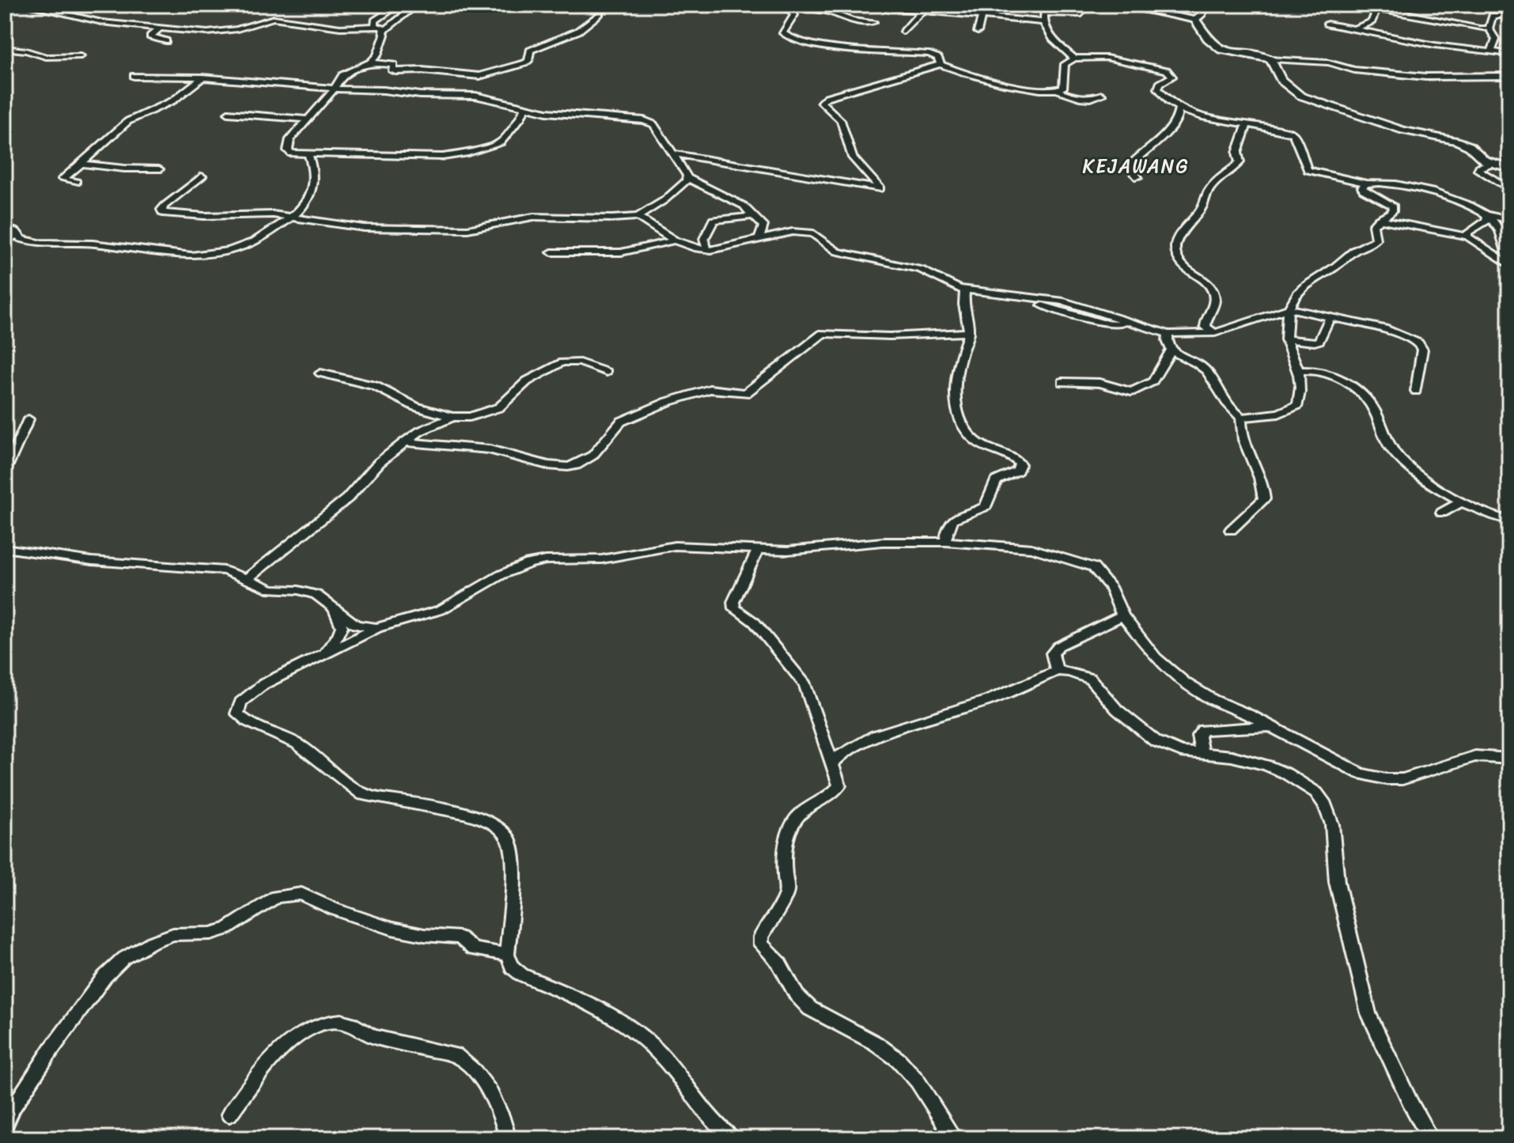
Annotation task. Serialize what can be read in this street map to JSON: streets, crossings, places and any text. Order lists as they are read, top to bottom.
{
  "districts": ["KEJAWANG"]
}
